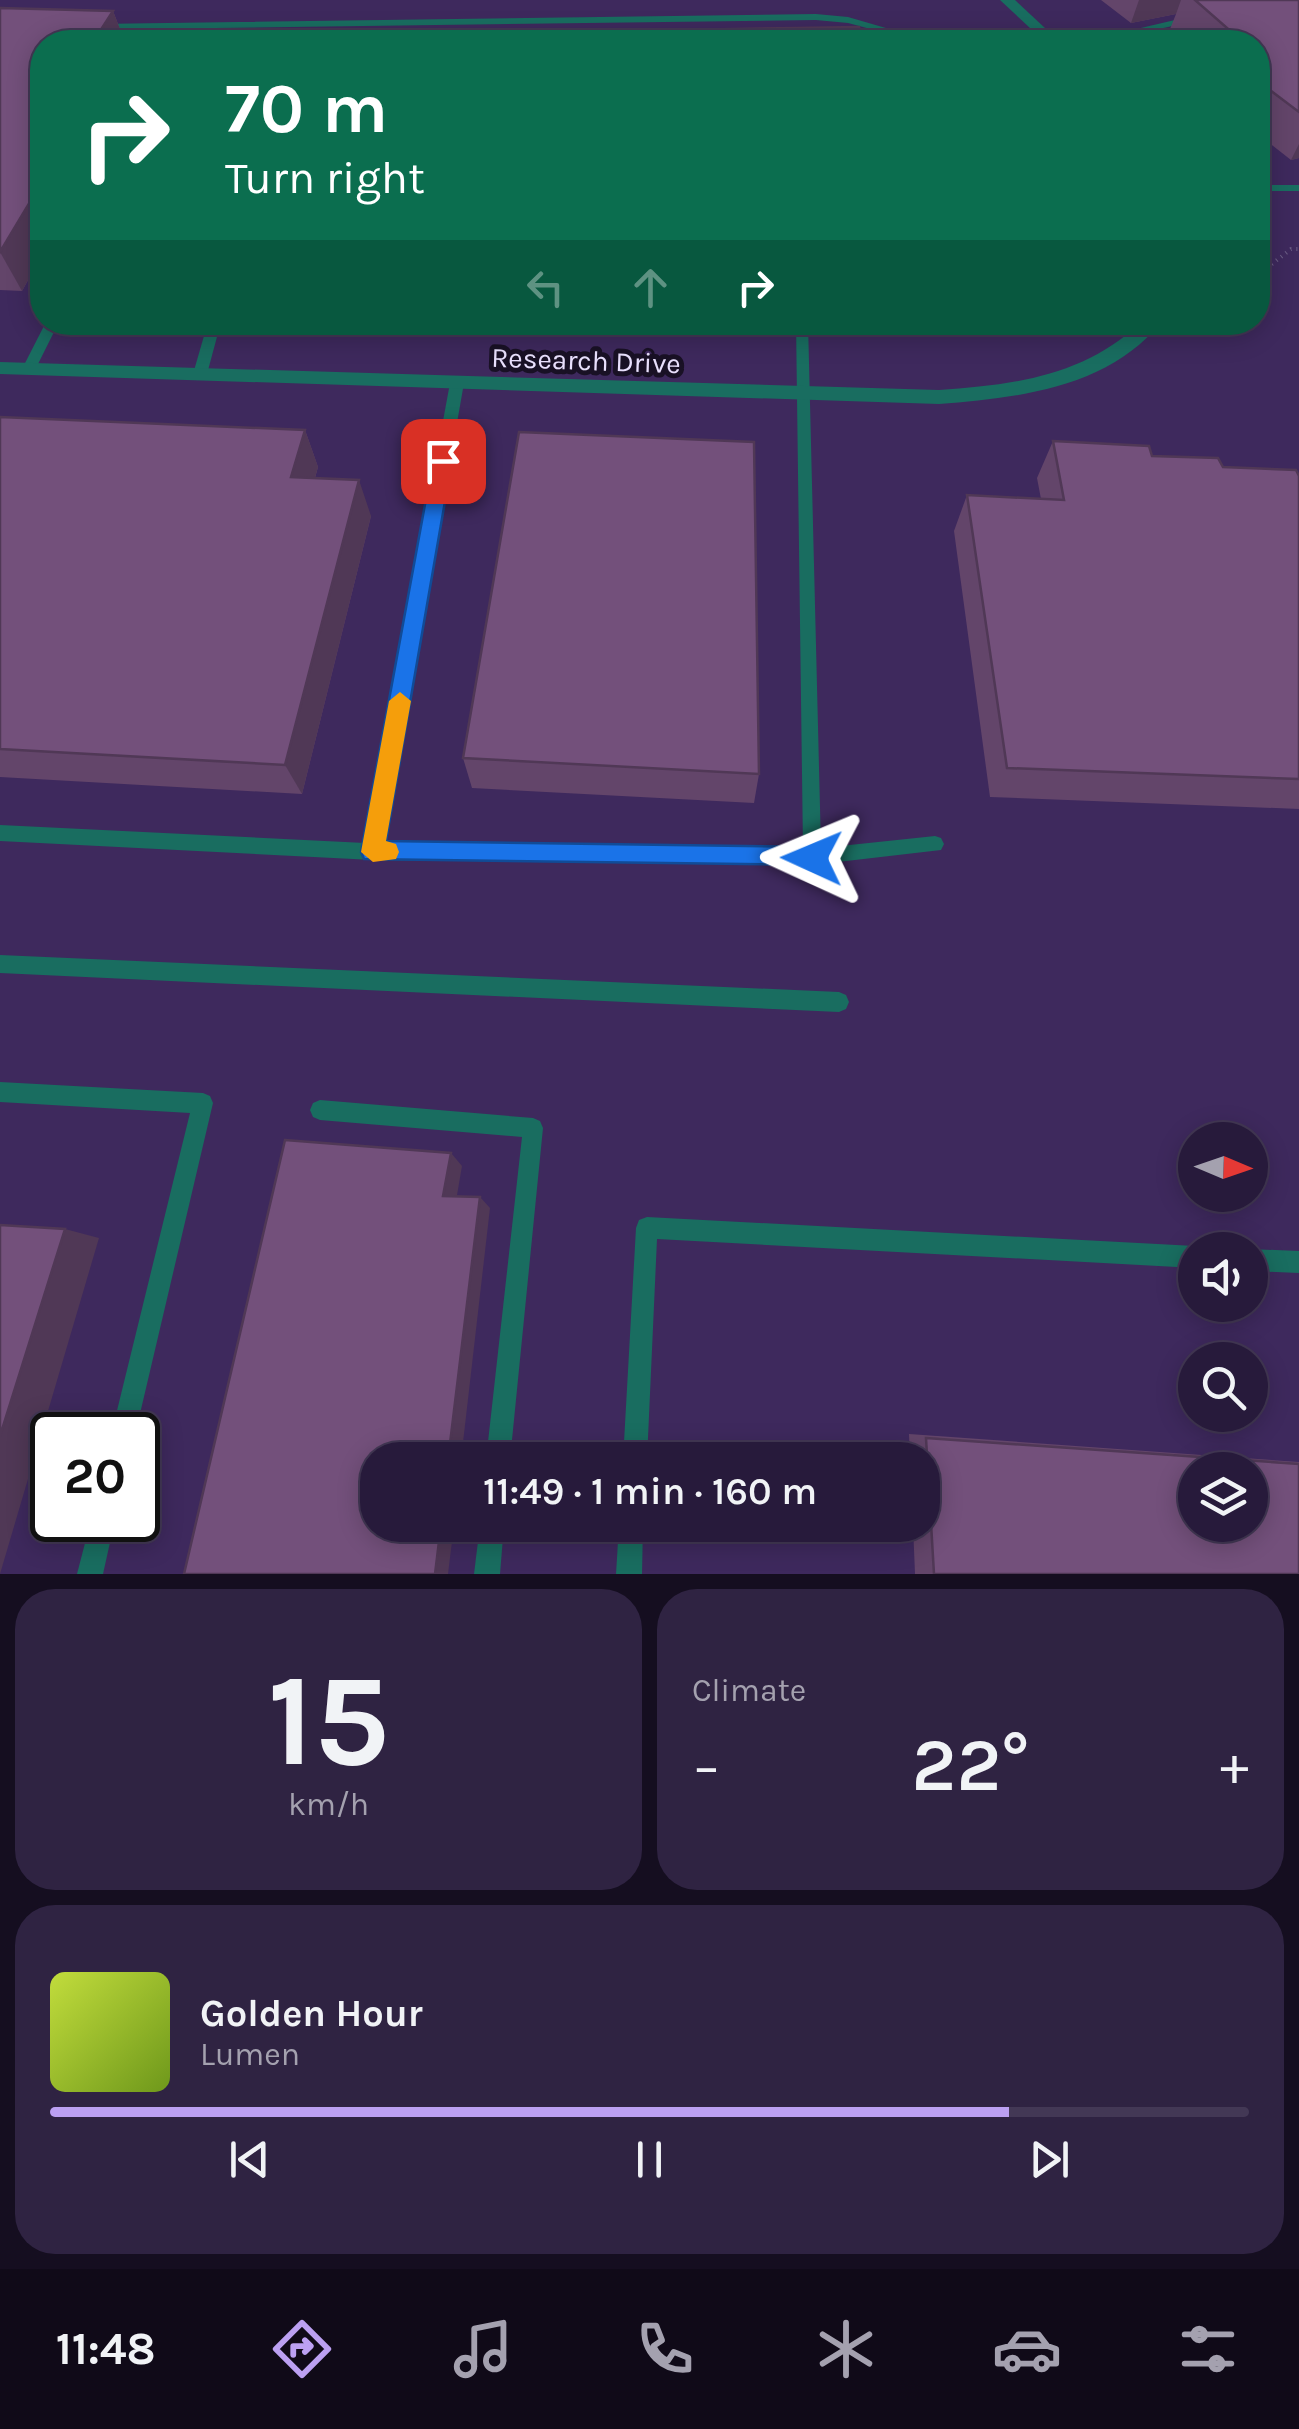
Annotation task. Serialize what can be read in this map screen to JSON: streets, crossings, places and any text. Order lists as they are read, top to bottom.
{
  "streets": {
    "street": ["Research Drive"]
  },
  "north": "right",
  "page": {
    "turn": ["70 m", "Turn right"],
    "limit": "20",
    "trip": "11:49 · 1 min · 160 m",
    "tile": [
      ["15", "km/h"],
      "Climate"
    ],
    "heat": ["−", "22°", "+"],
    "song": ["Golden Hour", "Lumen"],
    "tabs": "11:48"
  }
}
